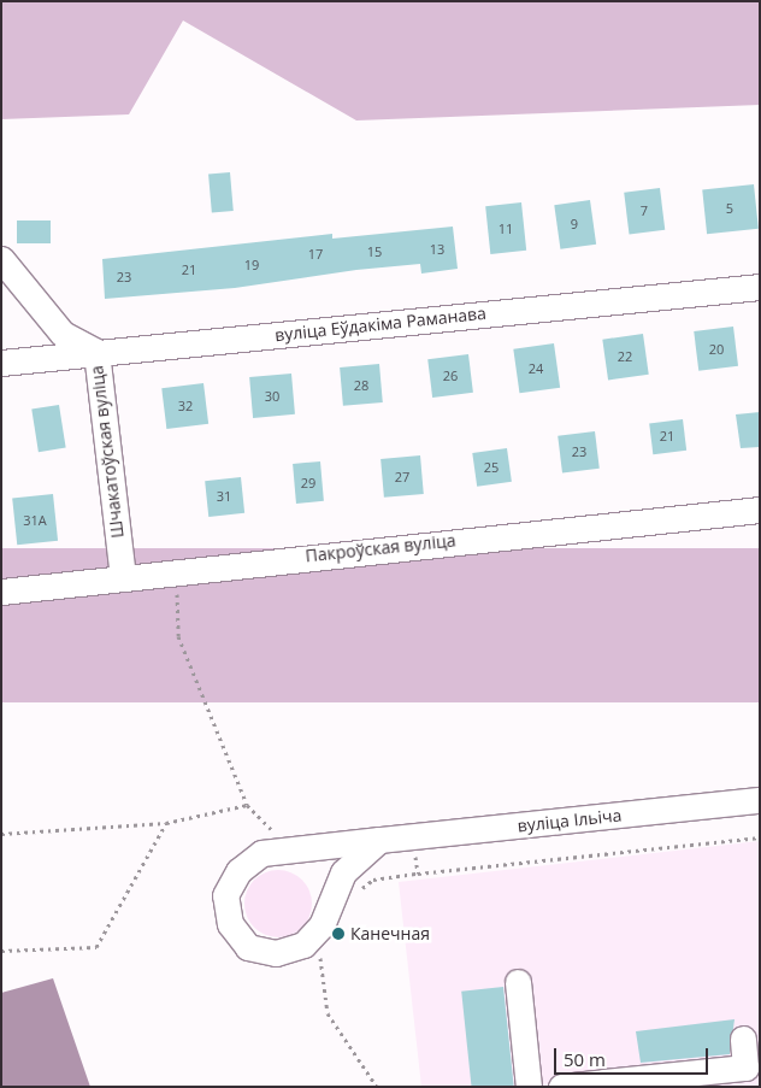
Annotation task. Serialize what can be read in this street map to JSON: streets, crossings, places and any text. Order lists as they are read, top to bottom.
{
  "streets": {
    "street": [
      "вуліца Еўдакіма Раманава",
      "Шчакатоўская вуліца",
      "Пакроўская вуліца",
      "вуліца Ільіча"
    ]
  },
  "crossings": [
    ["вуліца Еўдакіма Раманава", "Шчакатоўская вуліца"],
    ["Шчакатоўская вуліца", "Пакроўская вуліца"]
  ],
  "places": ["Канечная"],
  "house_numbers": [
    "5",
    "7",
    "9",
    "11",
    "13",
    "15",
    "17",
    "19",
    "21",
    "23",
    "20",
    "22",
    "24",
    "26",
    "28",
    "30",
    "32",
    "21",
    "23",
    "25",
    "27",
    "29",
    "31",
    "31А"
  ],
  "scale_bar": "50 m"
}
